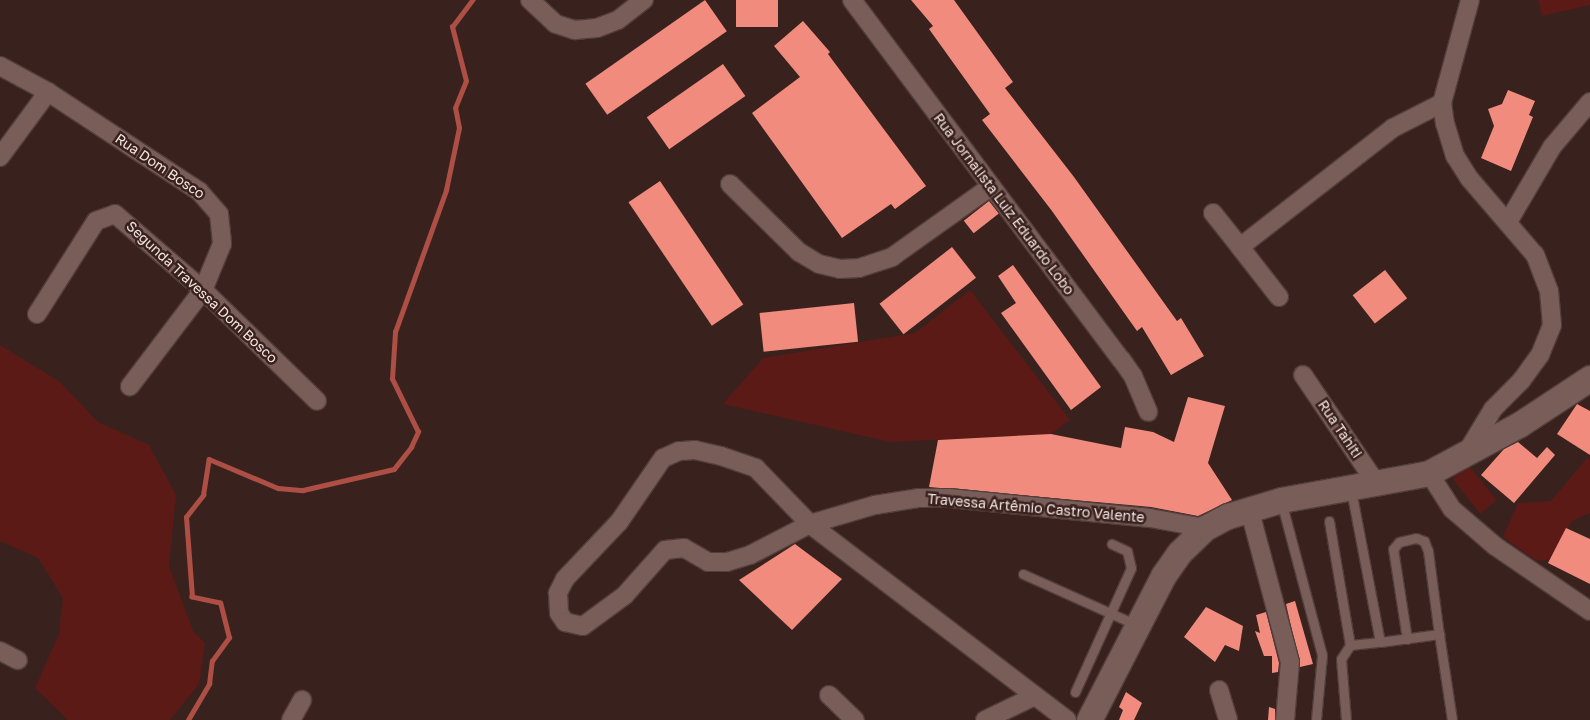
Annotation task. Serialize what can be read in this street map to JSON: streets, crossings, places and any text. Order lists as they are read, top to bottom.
{
  "streets": {
    "street": [
      "Rua Dom Bosco",
      "Rua Jornalista Luiz Eduardo Lobo",
      "Segunda Travessa Dom Bosco",
      "Rua Tahiti",
      "Travessa Artêmio Castro Valente"
    ]
  },
  "crossings": [
    ["Rua Dom Bosco", "Segunda Travessa Dom Bosco"]
  ]
}
